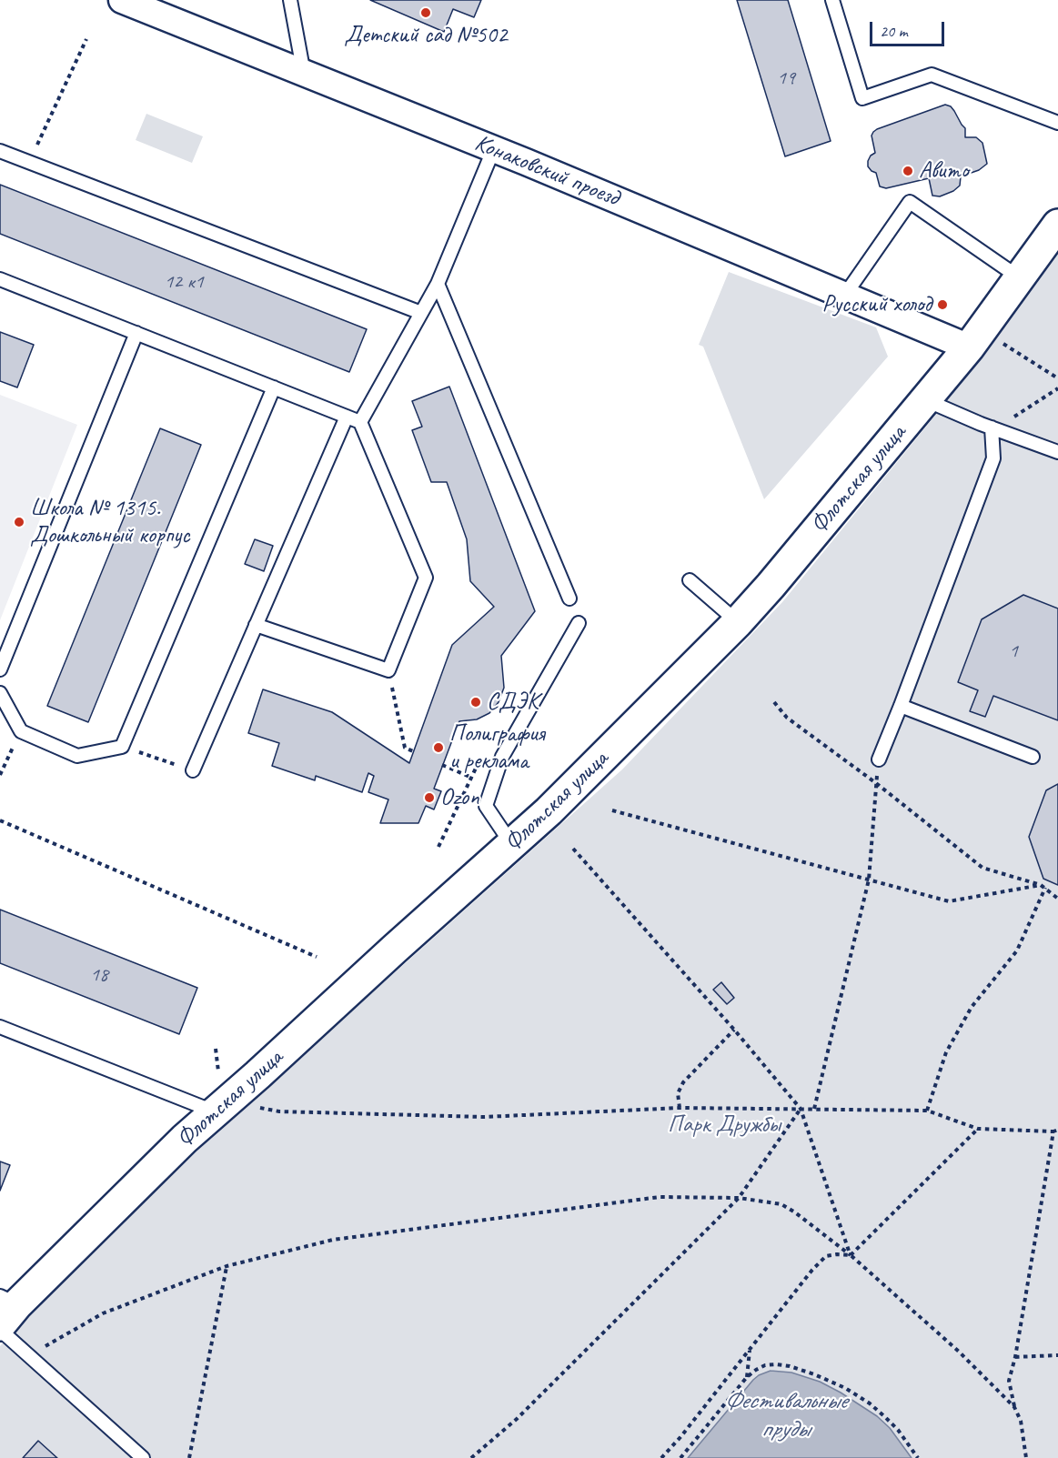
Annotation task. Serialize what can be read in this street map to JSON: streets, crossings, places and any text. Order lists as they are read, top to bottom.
{
  "streets": {
    "street": ["Конаковский проезд", "Флотская улица"]
  },
  "crossings": [
    ["Конаковский проезд", "Флотская улица"]
  ],
  "water": ["Фестивальные пруды"],
  "parks": ["Парк Дружбы"],
  "places": [
    "Детский сад №502",
    "Авито",
    "Русский холод",
    "Школа № 1315. Дошкольный корпус",
    "СДЭК",
    "Полиграфия и реклама",
    "Ozon"
  ],
  "house_numbers": [
    "19",
    "12 к1",
    "1",
    "18"
  ],
  "scale_bar": "20 m"
}
